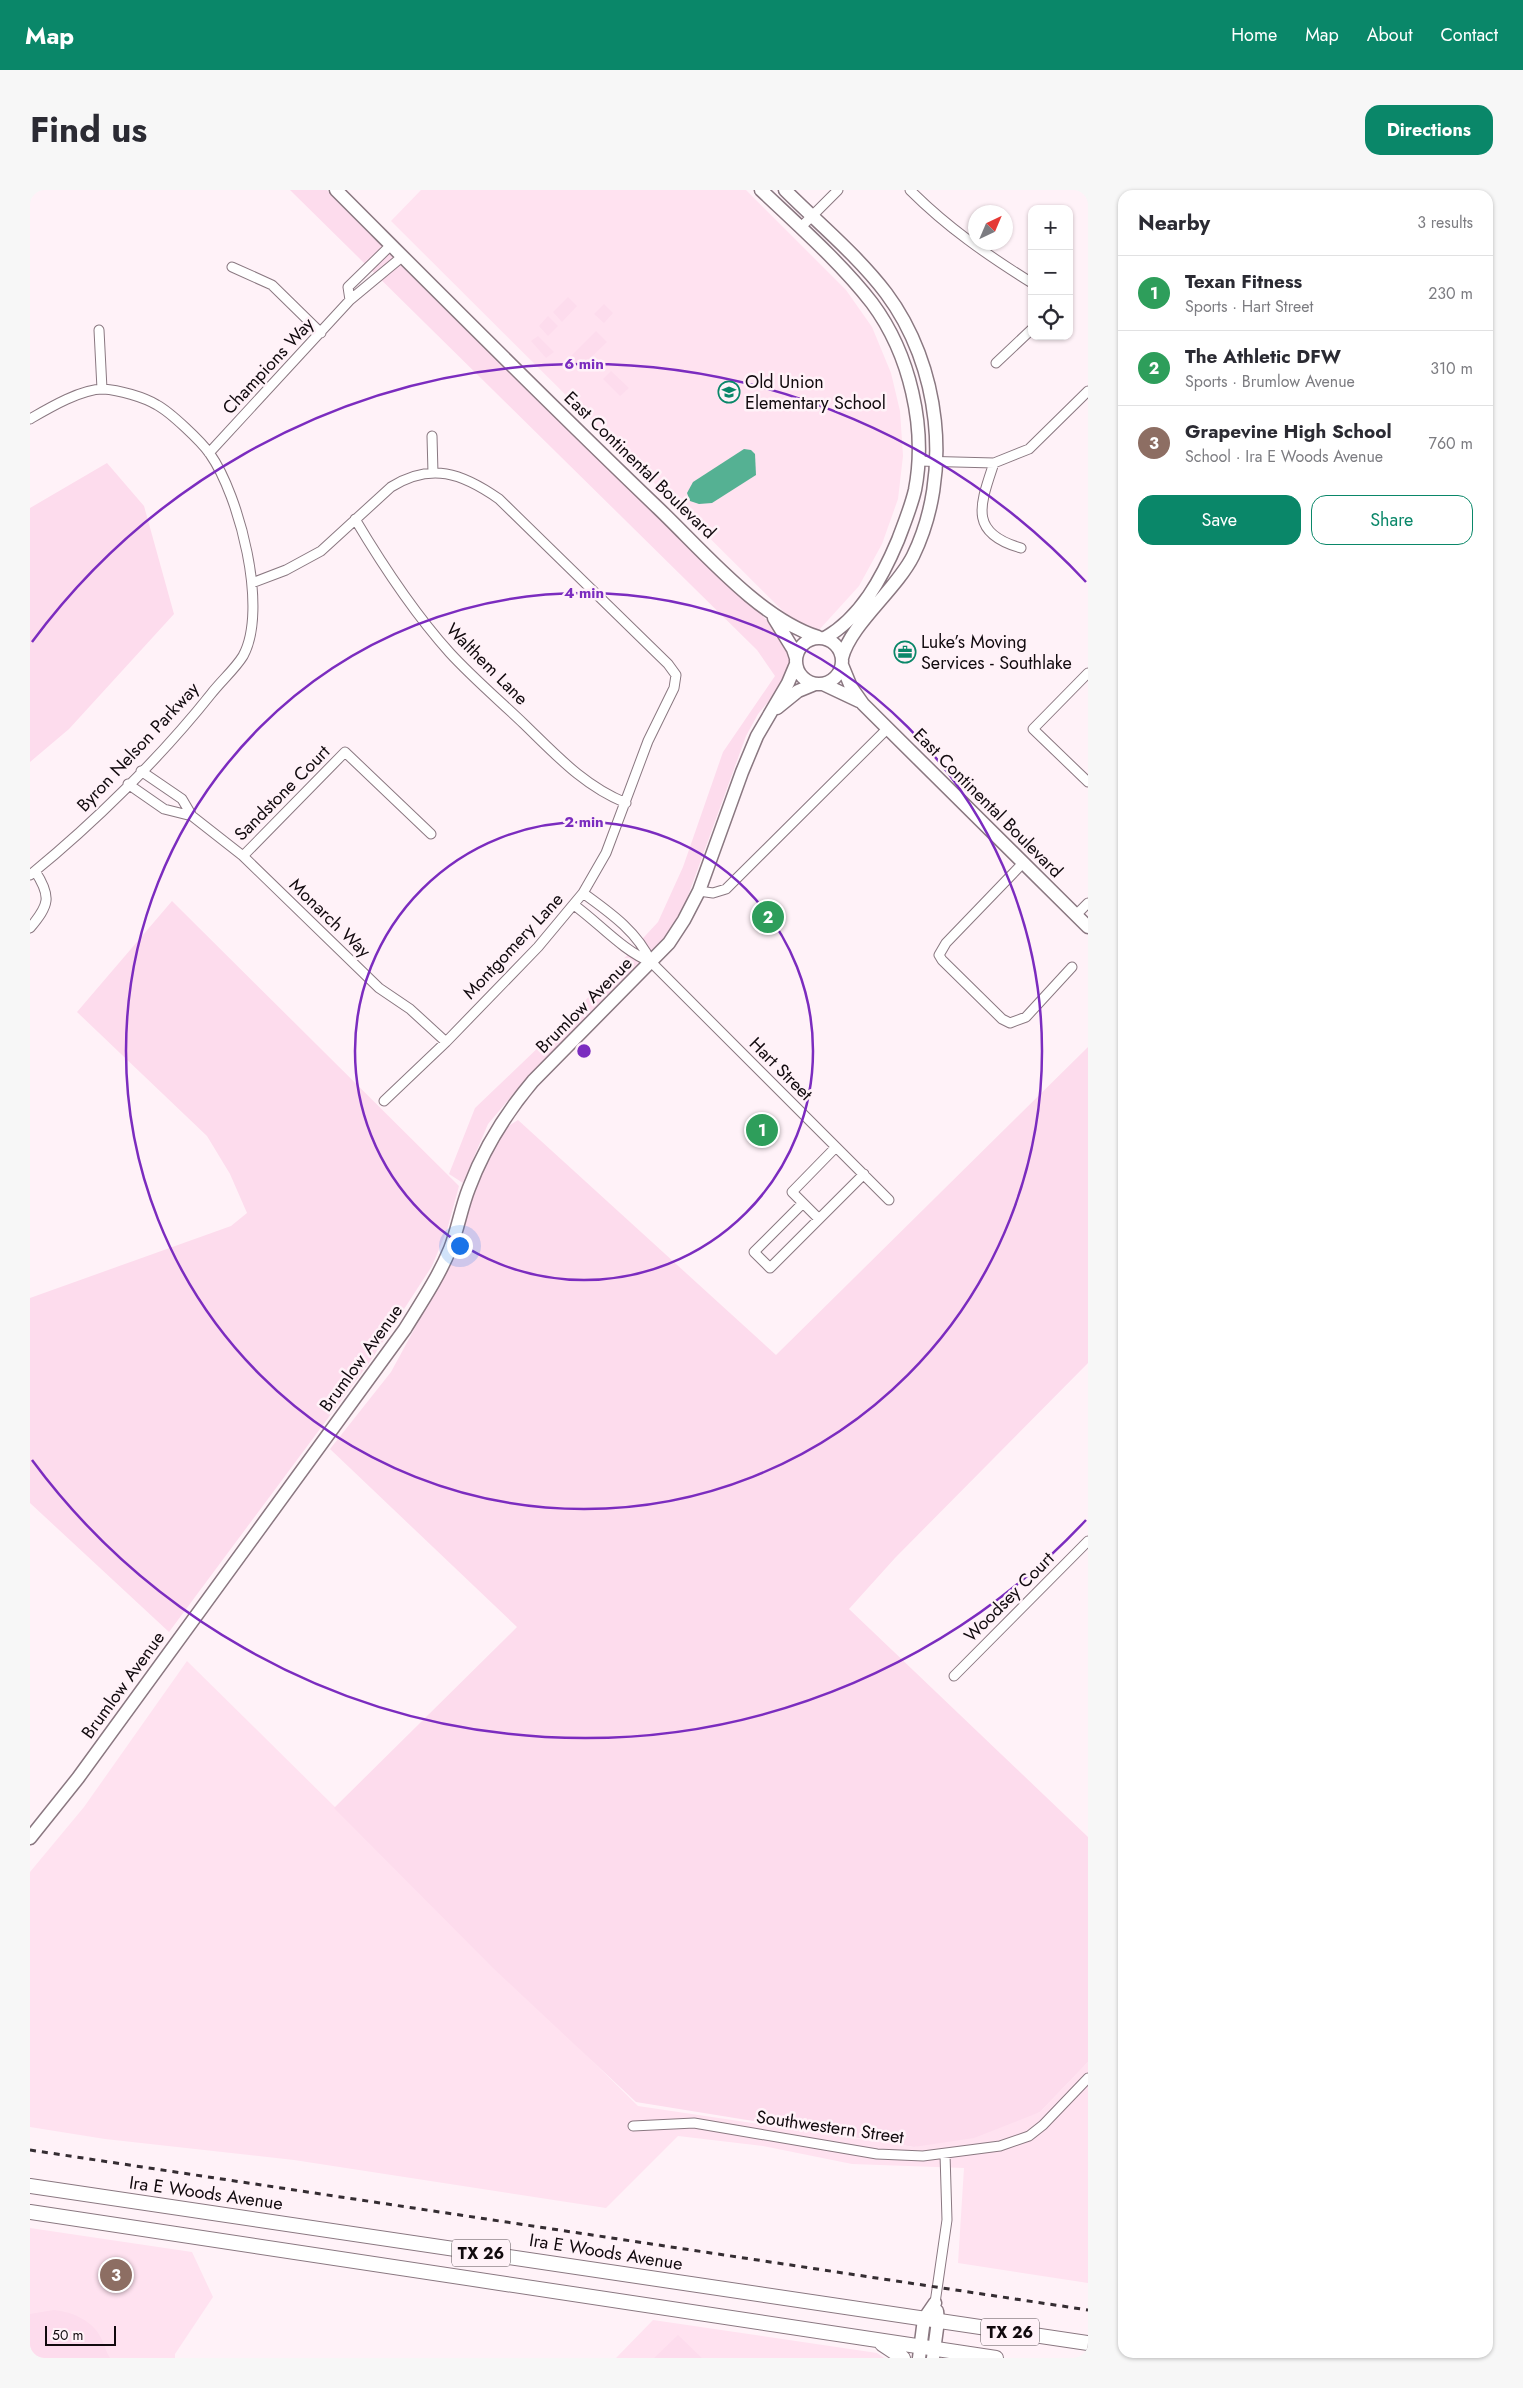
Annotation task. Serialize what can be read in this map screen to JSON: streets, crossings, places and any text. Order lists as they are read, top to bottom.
{
  "streets": {
    "main road": [
      "East Continental Boulevard",
      "Brumlow Avenue",
      "Ira E Woods Avenue",
      "TX 26"
    ],
    "street": [
      "Champions Way",
      "Walthem Lane",
      "Byron Nelson Parkway",
      "Sandstone Court",
      "Monarch Way",
      "Montgomery Lane",
      "Hart Street",
      "Woodsey Court",
      "Southwestern Street"
    ]
  },
  "crossings": [
    ["Champions Way", "East Continental Boulevard"],
    ["Champions Way", "Byron Nelson Parkway"],
    ["East Continental Boulevard", "Brumlow Avenue"],
    ["Walthem Lane", "Montgomery Lane"],
    ["Byron Nelson Parkway", "Monarch Way"],
    ["Byron Nelson Parkway", "Montgomery Lane"],
    ["Sandstone Court", "Monarch Way"],
    ["Monarch Way", "Montgomery Lane"],
    ["Brumlow Avenue", "Hart Street"]
  ],
  "places": {
    "school or university": ["Old Union Elementary School"],
    "office": ["Luke’s Moving Services - Southlake"]
  },
  "scale_bar": "50 m",
  "north": "top right",
  "page": {
    "header": "Map",
    "nav": [
      "Home",
      "Map",
      "About",
      "Contact"
    ],
    "title": "Find us",
    "buttons": [
      "Directions",
      ["Save", "Share"]
    ],
    "heading": ["Nearby", "3 results"],
    "map_buttons": ["+", "−"],
    "list": [
      {
        "mark": "1",
        "name": "Texan Fitness",
        "note": "Sports · Hart Street",
        "value": "230 m"
      },
      {
        "mark": "2",
        "name": "The Athletic DFW",
        "note": "Sports · Brumlow Avenue",
        "value": "310 m"
      },
      {
        "mark": "3",
        "name": "Grapevine High School",
        "note": "School · Ira E Woods Avenue",
        "value": "760 m"
      }
    ],
    "pins": ["2", "1", "3"],
    "scale": "50 m"
  },
  "rings": ["6 min", "4 min", "2 min"]
}
